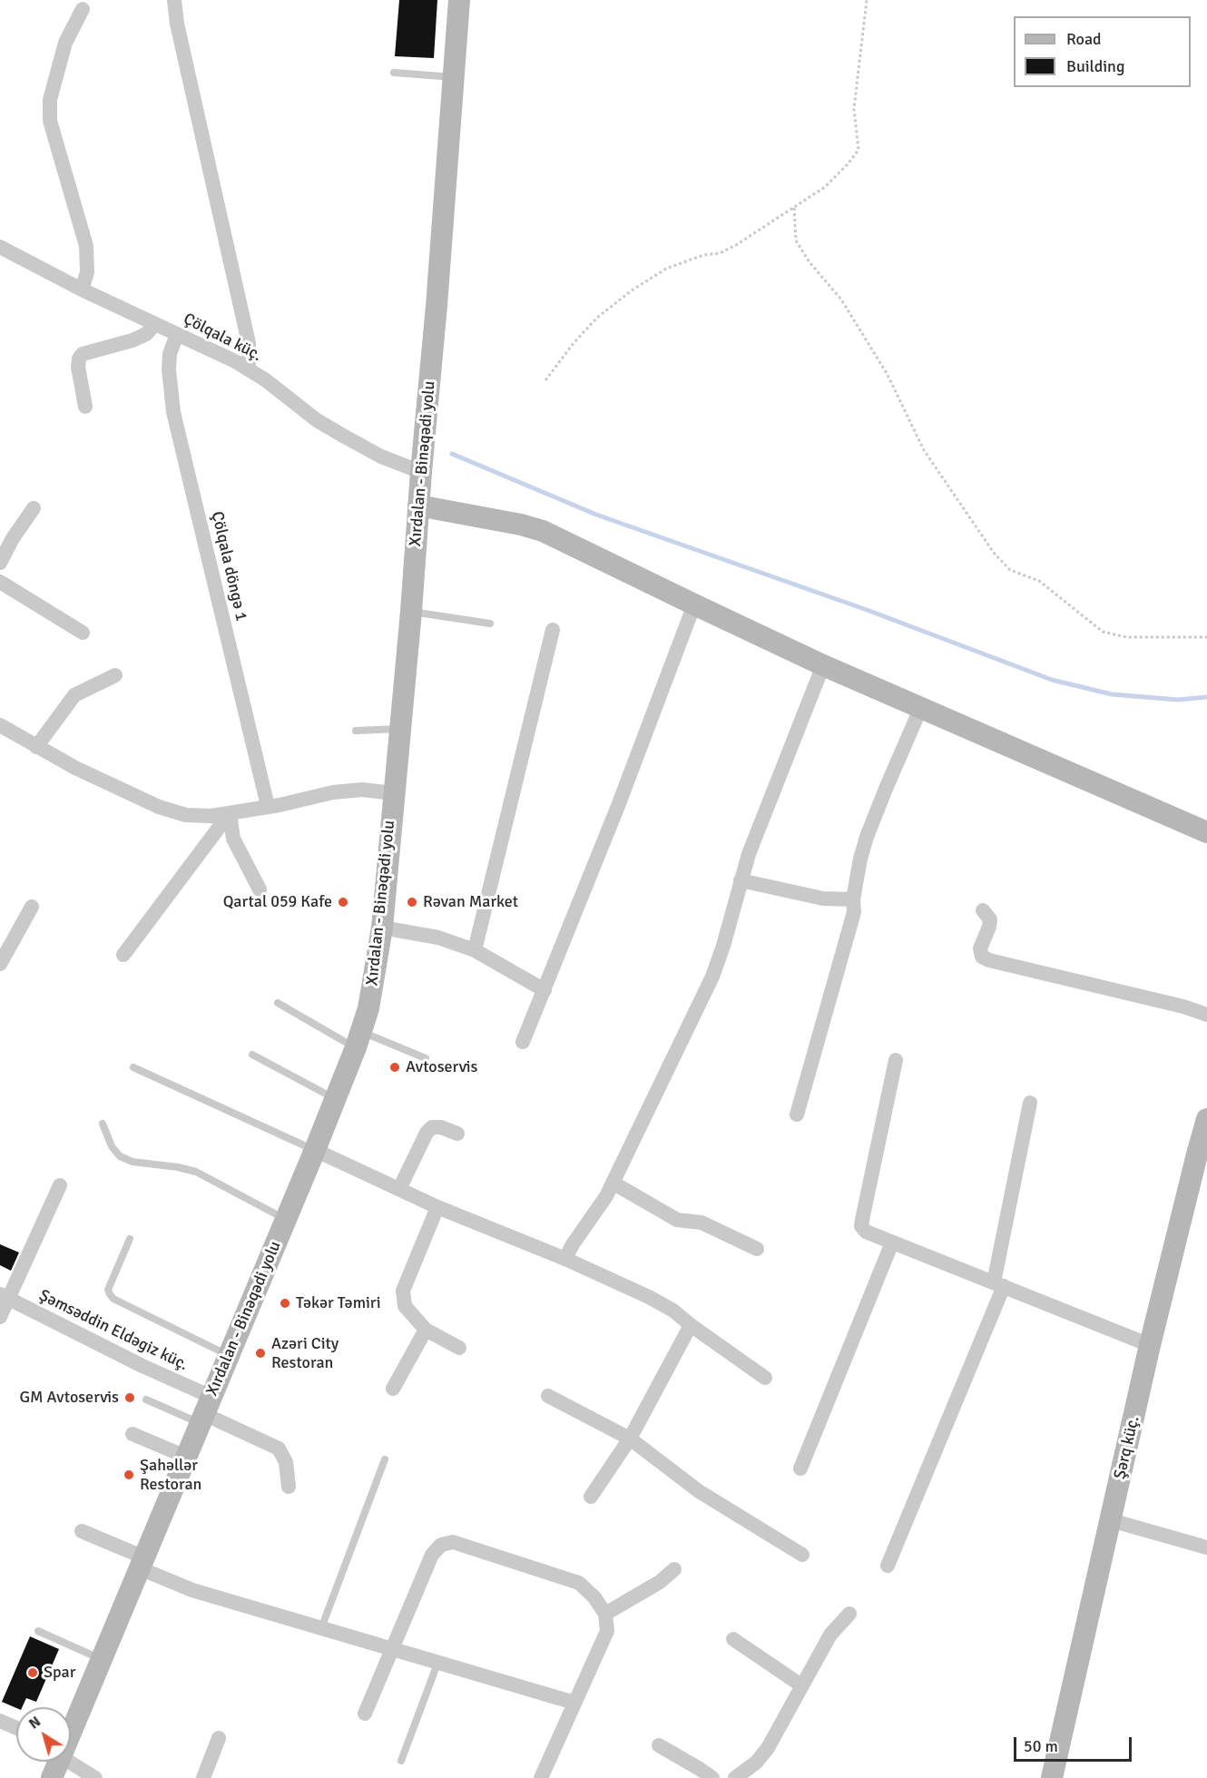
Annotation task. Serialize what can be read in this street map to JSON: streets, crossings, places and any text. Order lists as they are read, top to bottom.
{
  "streets": {
    "main road": ["Xırdalan - Binəqədi yolu", "Şərq küç."],
    "street": ["Çölqala küç.", "Çölqala döngə 1", "Şəmsəddin Eldəgiz küç."]
  },
  "crossings": [
    ["Çölqala küç.", "Xırdalan - Binəqədi yolu"],
    ["Çölqala küç.", "Çölqala döngə 1"],
    ["Xırdalan - Binəqədi yolu", "Şəmsəddin Eldəgiz küç."]
  ],
  "places": [
    "Qartal 059 Kafe",
    "Rəvan Market",
    "Avtoservis",
    "Təkər Təmiri",
    "Azəri City Restoran",
    "GM Avtoservis",
    "Şahəllər Restoran",
    "Spar"
  ],
  "legend": ["Road", "Building"],
  "scale_bar": "50 m",
  "north": "top left"
}
